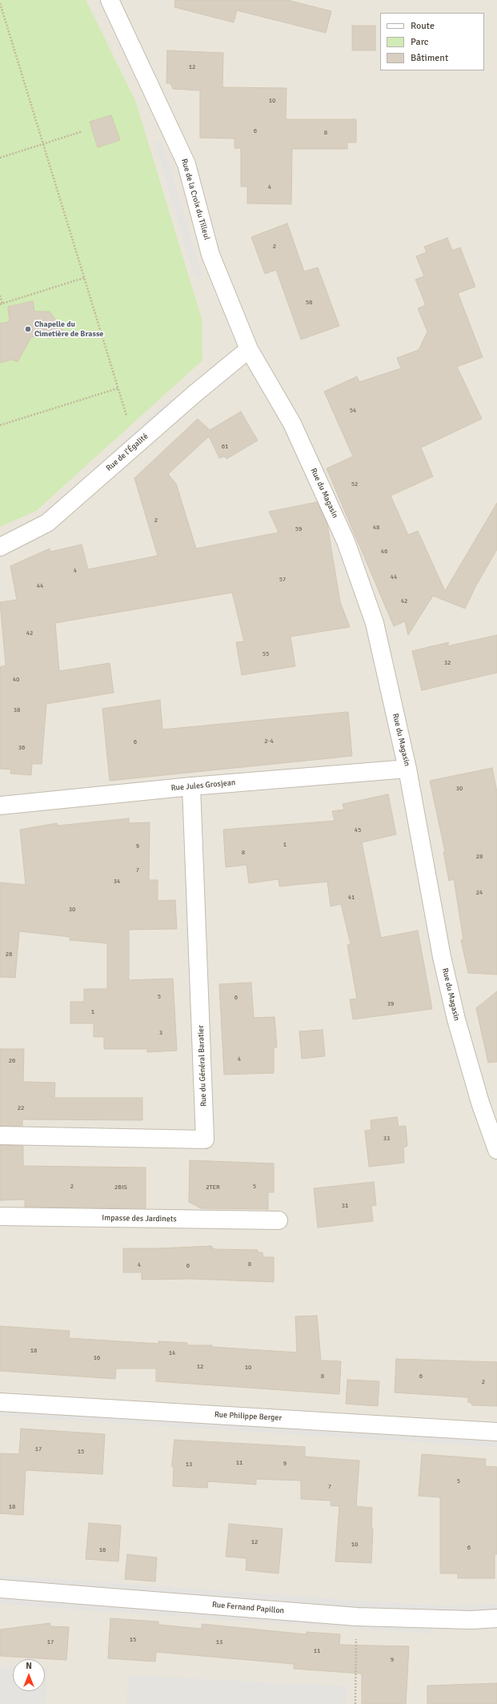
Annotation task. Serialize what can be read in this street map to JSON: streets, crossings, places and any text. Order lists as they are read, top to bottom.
{
  "streets": {
    "street": [
      "Rue de la Croix du Tilleul",
      "Rue de l'Égalité",
      "Rue du Magasin",
      "Rue Jules Grosjean",
      "Rue du Général Baratier",
      "Impasse des Jardinets",
      "Rue Philippe Berger",
      "Rue Fernand Papillon"
    ]
  },
  "crossings": [
    ["Rue de la Croix du Tilleul", "Rue de l'Égalité"],
    ["Rue de la Croix du Tilleul", "Rue du Magasin"],
    ["Rue de l'Égalité", "Rue du Magasin"],
    ["Rue du Magasin", "Rue Jules Grosjean"],
    ["Rue Jules Grosjean", "Rue du Général Baratier"]
  ],
  "places": ["Chapelle du Cimetière de Brasse"],
  "house_numbers": [
    "12",
    "10",
    "6",
    "8",
    "4",
    "2",
    "58",
    "54",
    "61",
    "52",
    "2",
    "48",
    "59",
    "46",
    "4",
    "44",
    "57",
    "44",
    "42",
    "42",
    "55",
    "32",
    "40",
    "38",
    "2-4",
    "6",
    "36",
    "30",
    "45",
    "1",
    "9",
    "8",
    "28",
    "7",
    "34",
    "24",
    "41",
    "30",
    "28",
    "5",
    "6",
    "39",
    "1",
    "3",
    "4",
    "26",
    "22",
    "33",
    "2",
    "5",
    "2BIS",
    "2TER",
    "31",
    "8",
    "4",
    "6",
    "18",
    "14",
    "16",
    "12",
    "10",
    "8",
    "6",
    "2",
    "17",
    "15",
    "11",
    "9",
    "13",
    "5",
    "7",
    "18",
    "12",
    "10",
    "6",
    "16",
    "15",
    "17",
    "13",
    "11",
    "9"
  ],
  "legend": ["Route", "Parc", "Bâtiment"],
  "north": "top"
}
